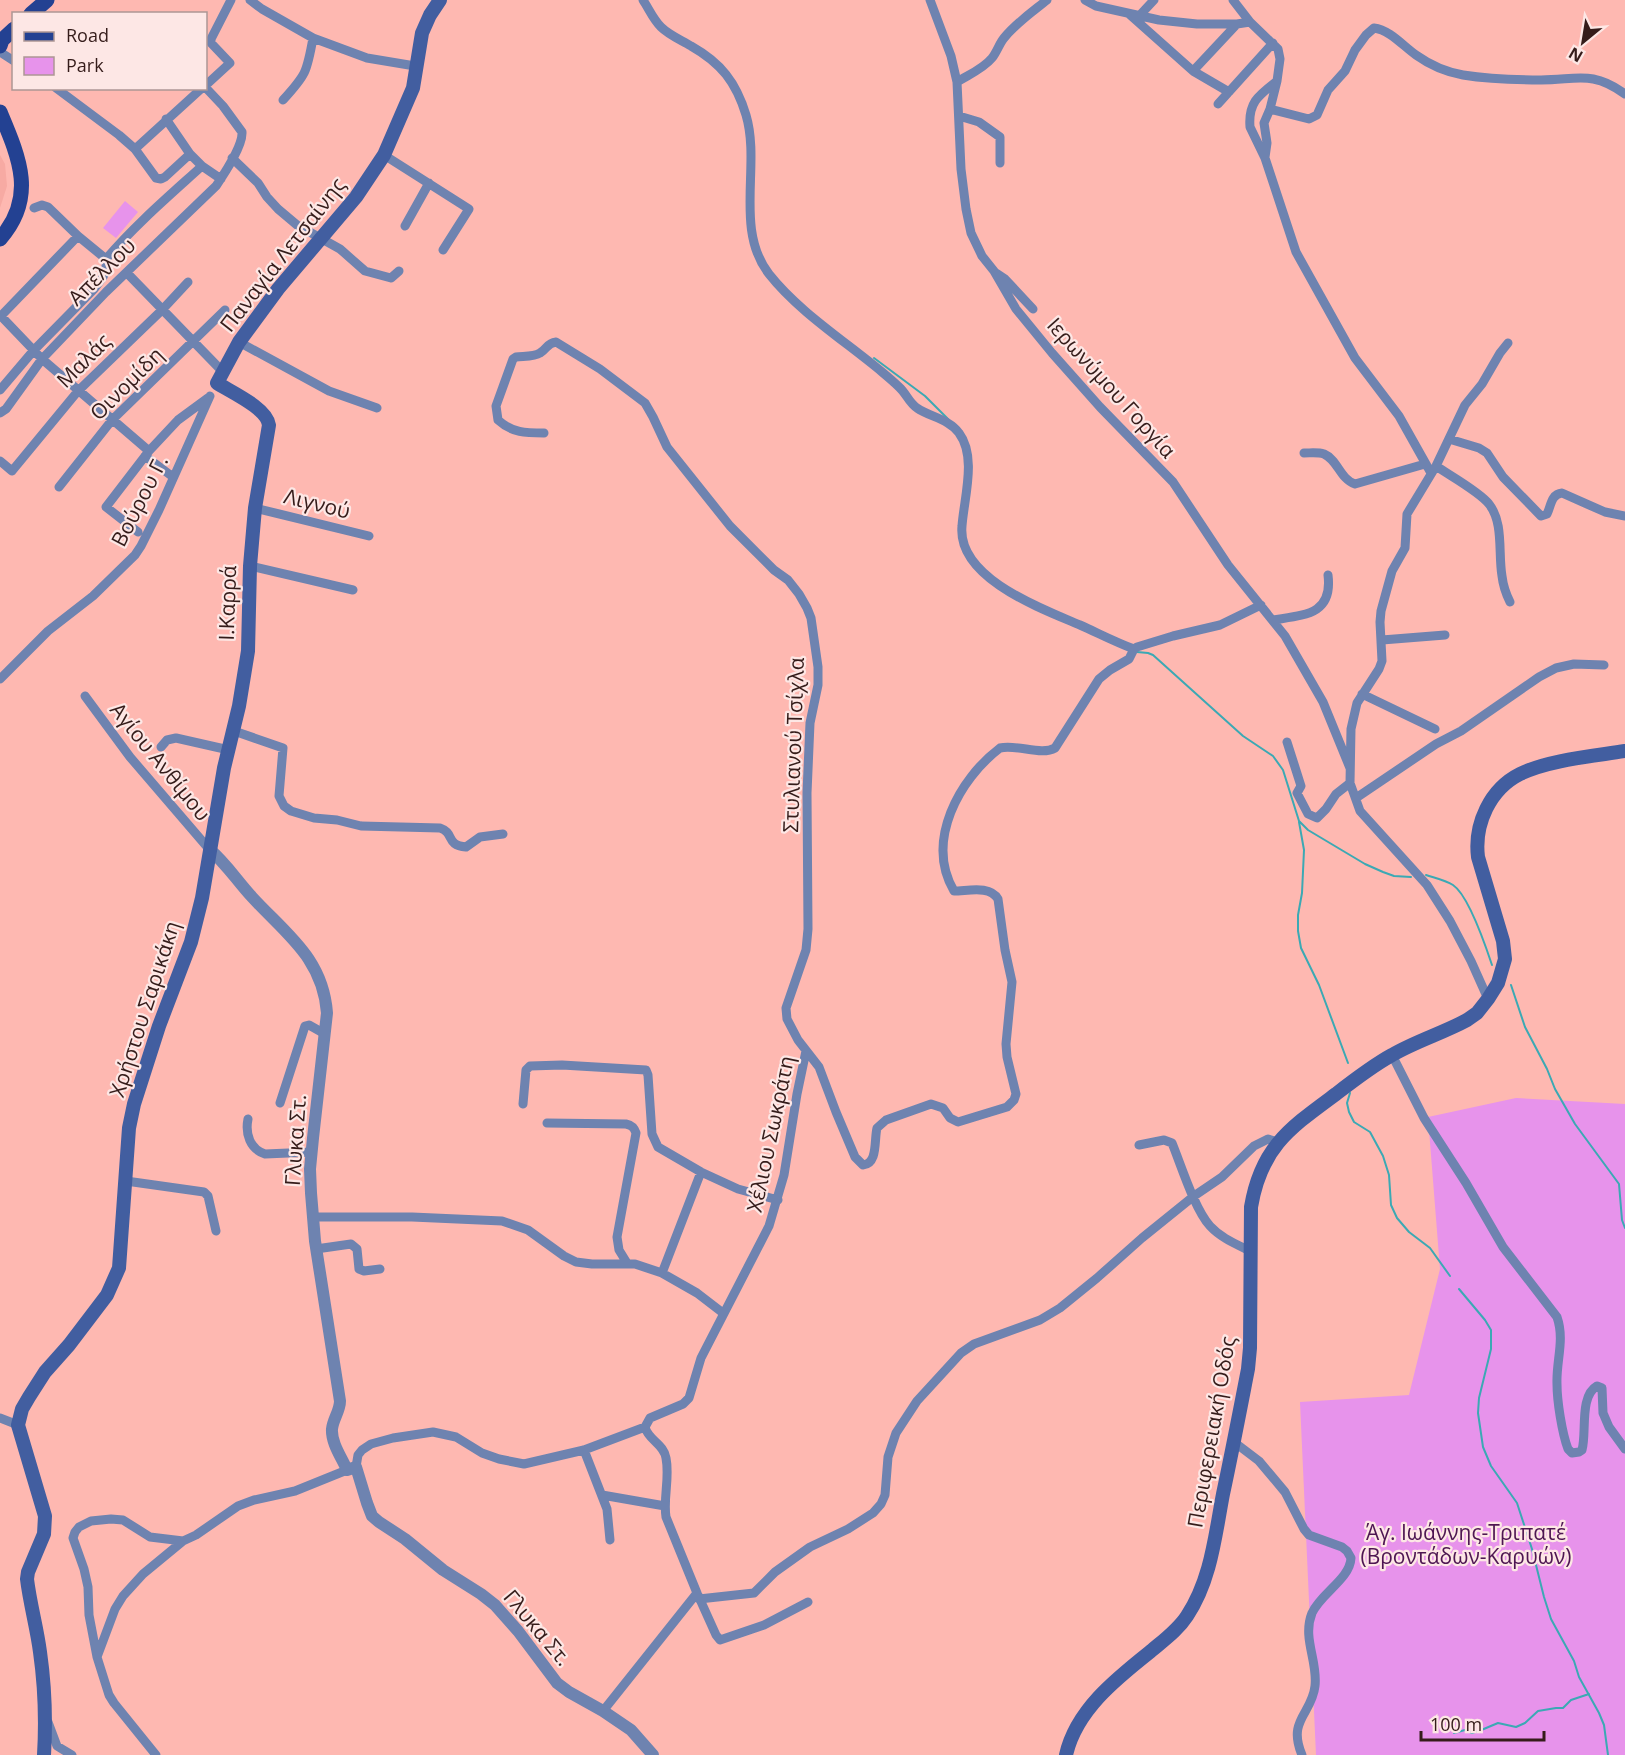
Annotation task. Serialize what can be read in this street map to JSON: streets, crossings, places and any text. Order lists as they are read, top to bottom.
{
  "streets": {
    "main road": [
      "Παναγία Λετσαίνης",
      "Ι.Καρρά",
      "Χρήστου Σαρικάκη",
      "Περιφερειακή Οδός"
    ],
    "street": [
      "Απέλλου",
      "Μαλάς",
      "Οινομίδη",
      "Ιερωνύμου Γοργία",
      "Βούρου Γ.",
      "Λιγνού",
      "Στυλιανού Τσίχλα",
      "Αγίου Ανθίμου",
      "Χέλιου Σωκράτη",
      "Γλυκα Στ."
    ]
  },
  "crossings": [
    ["Παναγία Λετσαίνης", "Ι.Καρρά"],
    ["Λιγνού", "Ι.Καρρά"],
    ["Ι.Καρρά", "Αγίου Ανθίμου"],
    ["Ι.Καρρά", "Χρήστου Σαρικάκη"],
    ["Ι.Καρρά", "Γλυκα Στ."],
    ["Στυλιανού Τσίχλα", "Χέλιου Σωκράτη"],
    ["Αγίου Ανθίμου", "Χρήστου Σαρικάκη"],
    ["Αγίου Ανθίμου", "Γλυκα Στ."],
    ["Χρήστου Σαρικάκη", "Γλυκα Στ."],
    ["Χέλιου Σωκράτη", "Γλυκα Στ."]
  ],
  "parks": ["Άγ. Ιωάννης-Τριπατέ (Βροντάδων-Καρυών)"],
  "legend": ["Road", "Park"],
  "scale_bar": "100 m",
  "north": "bottom left"
}
